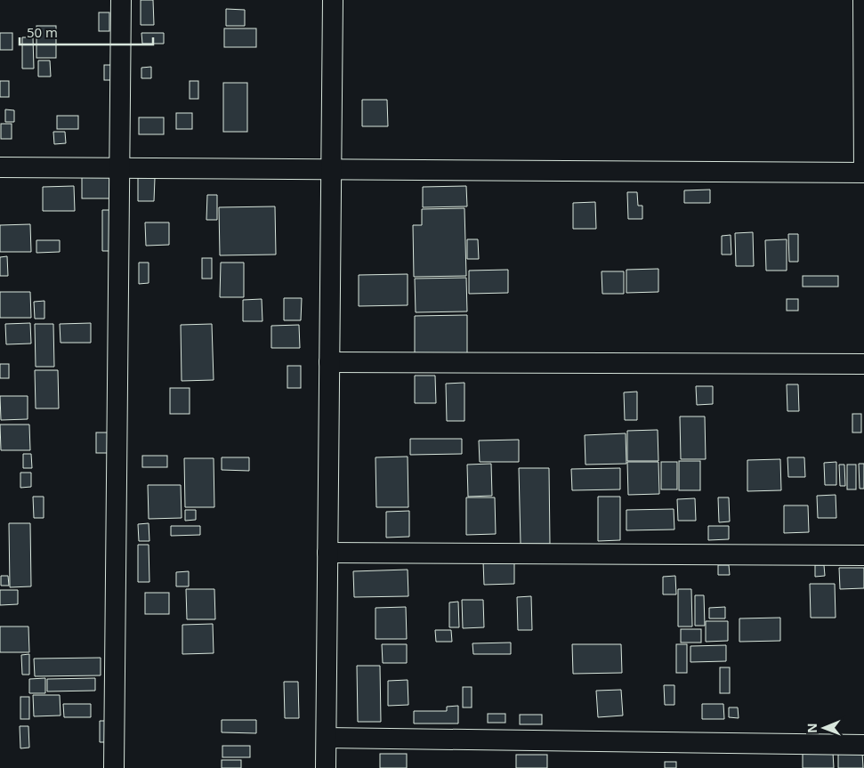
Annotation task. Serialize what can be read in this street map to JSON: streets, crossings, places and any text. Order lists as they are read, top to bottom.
{
  "scale_bar": "50 m",
  "north": "left"
}
